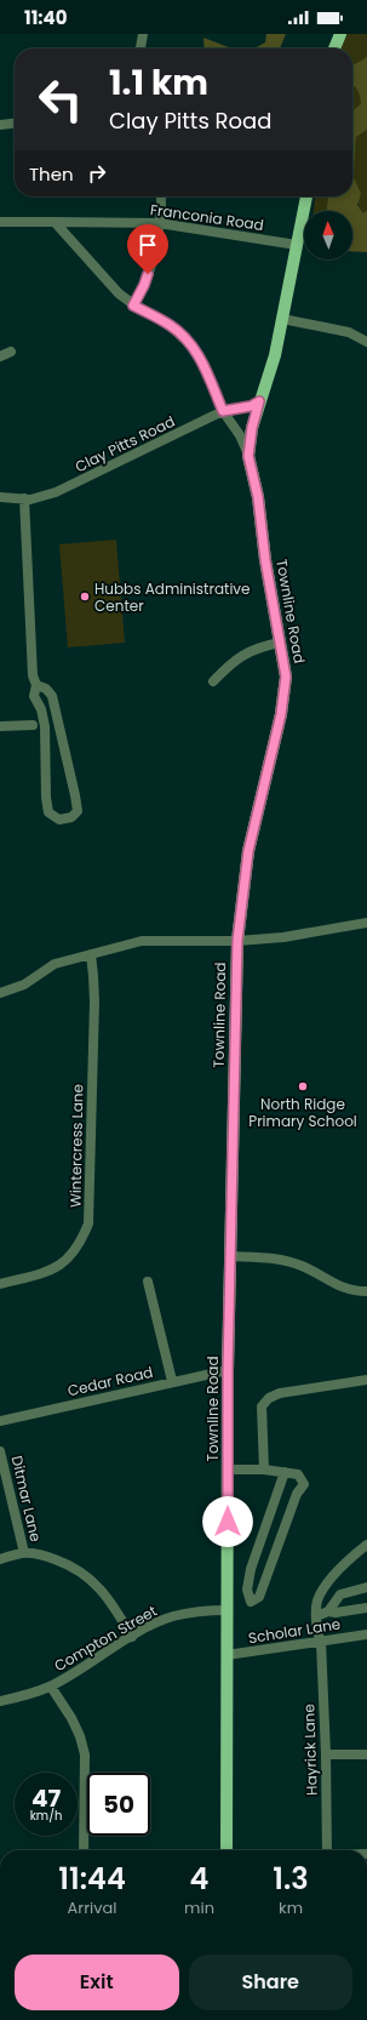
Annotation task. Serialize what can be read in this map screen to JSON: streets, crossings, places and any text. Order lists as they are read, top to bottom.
{
  "streets": {
    "main road": ["Townline Road"],
    "street": [
      "Franconia Road",
      "Clay Pitts Road",
      "Wintercress Lane",
      "Cedar Road",
      "Ditmar Lane",
      "Scholar Lane",
      "Compton Street",
      "Hayrick Lane"
    ]
  },
  "crossings": [
    ["Franconia Road", "Townline Road"],
    ["Clay Pitts Road", "Townline Road"],
    ["Townline Road", "Cedar Road"],
    ["Townline Road", "Scholar Lane"],
    ["Townline Road", "Compton Street"],
    ["Scholar Lane", "Hayrick Lane"]
  ],
  "places": ["Hubbs Administrative Center", "North Ridge Primary School"],
  "north": "top",
  "page": {
    "status": "11:40",
    "turn": ["1.1 km", "Clay Pitts Road"],
    "then": "Then",
    "speed": "47 km/h",
    "limit": "50",
    "eta": [
      "11:44",
      "Arrival",
      "4",
      "min",
      "1.3",
      "km"
    ],
    "buttons": ["Exit", "Share"]
  }
}
